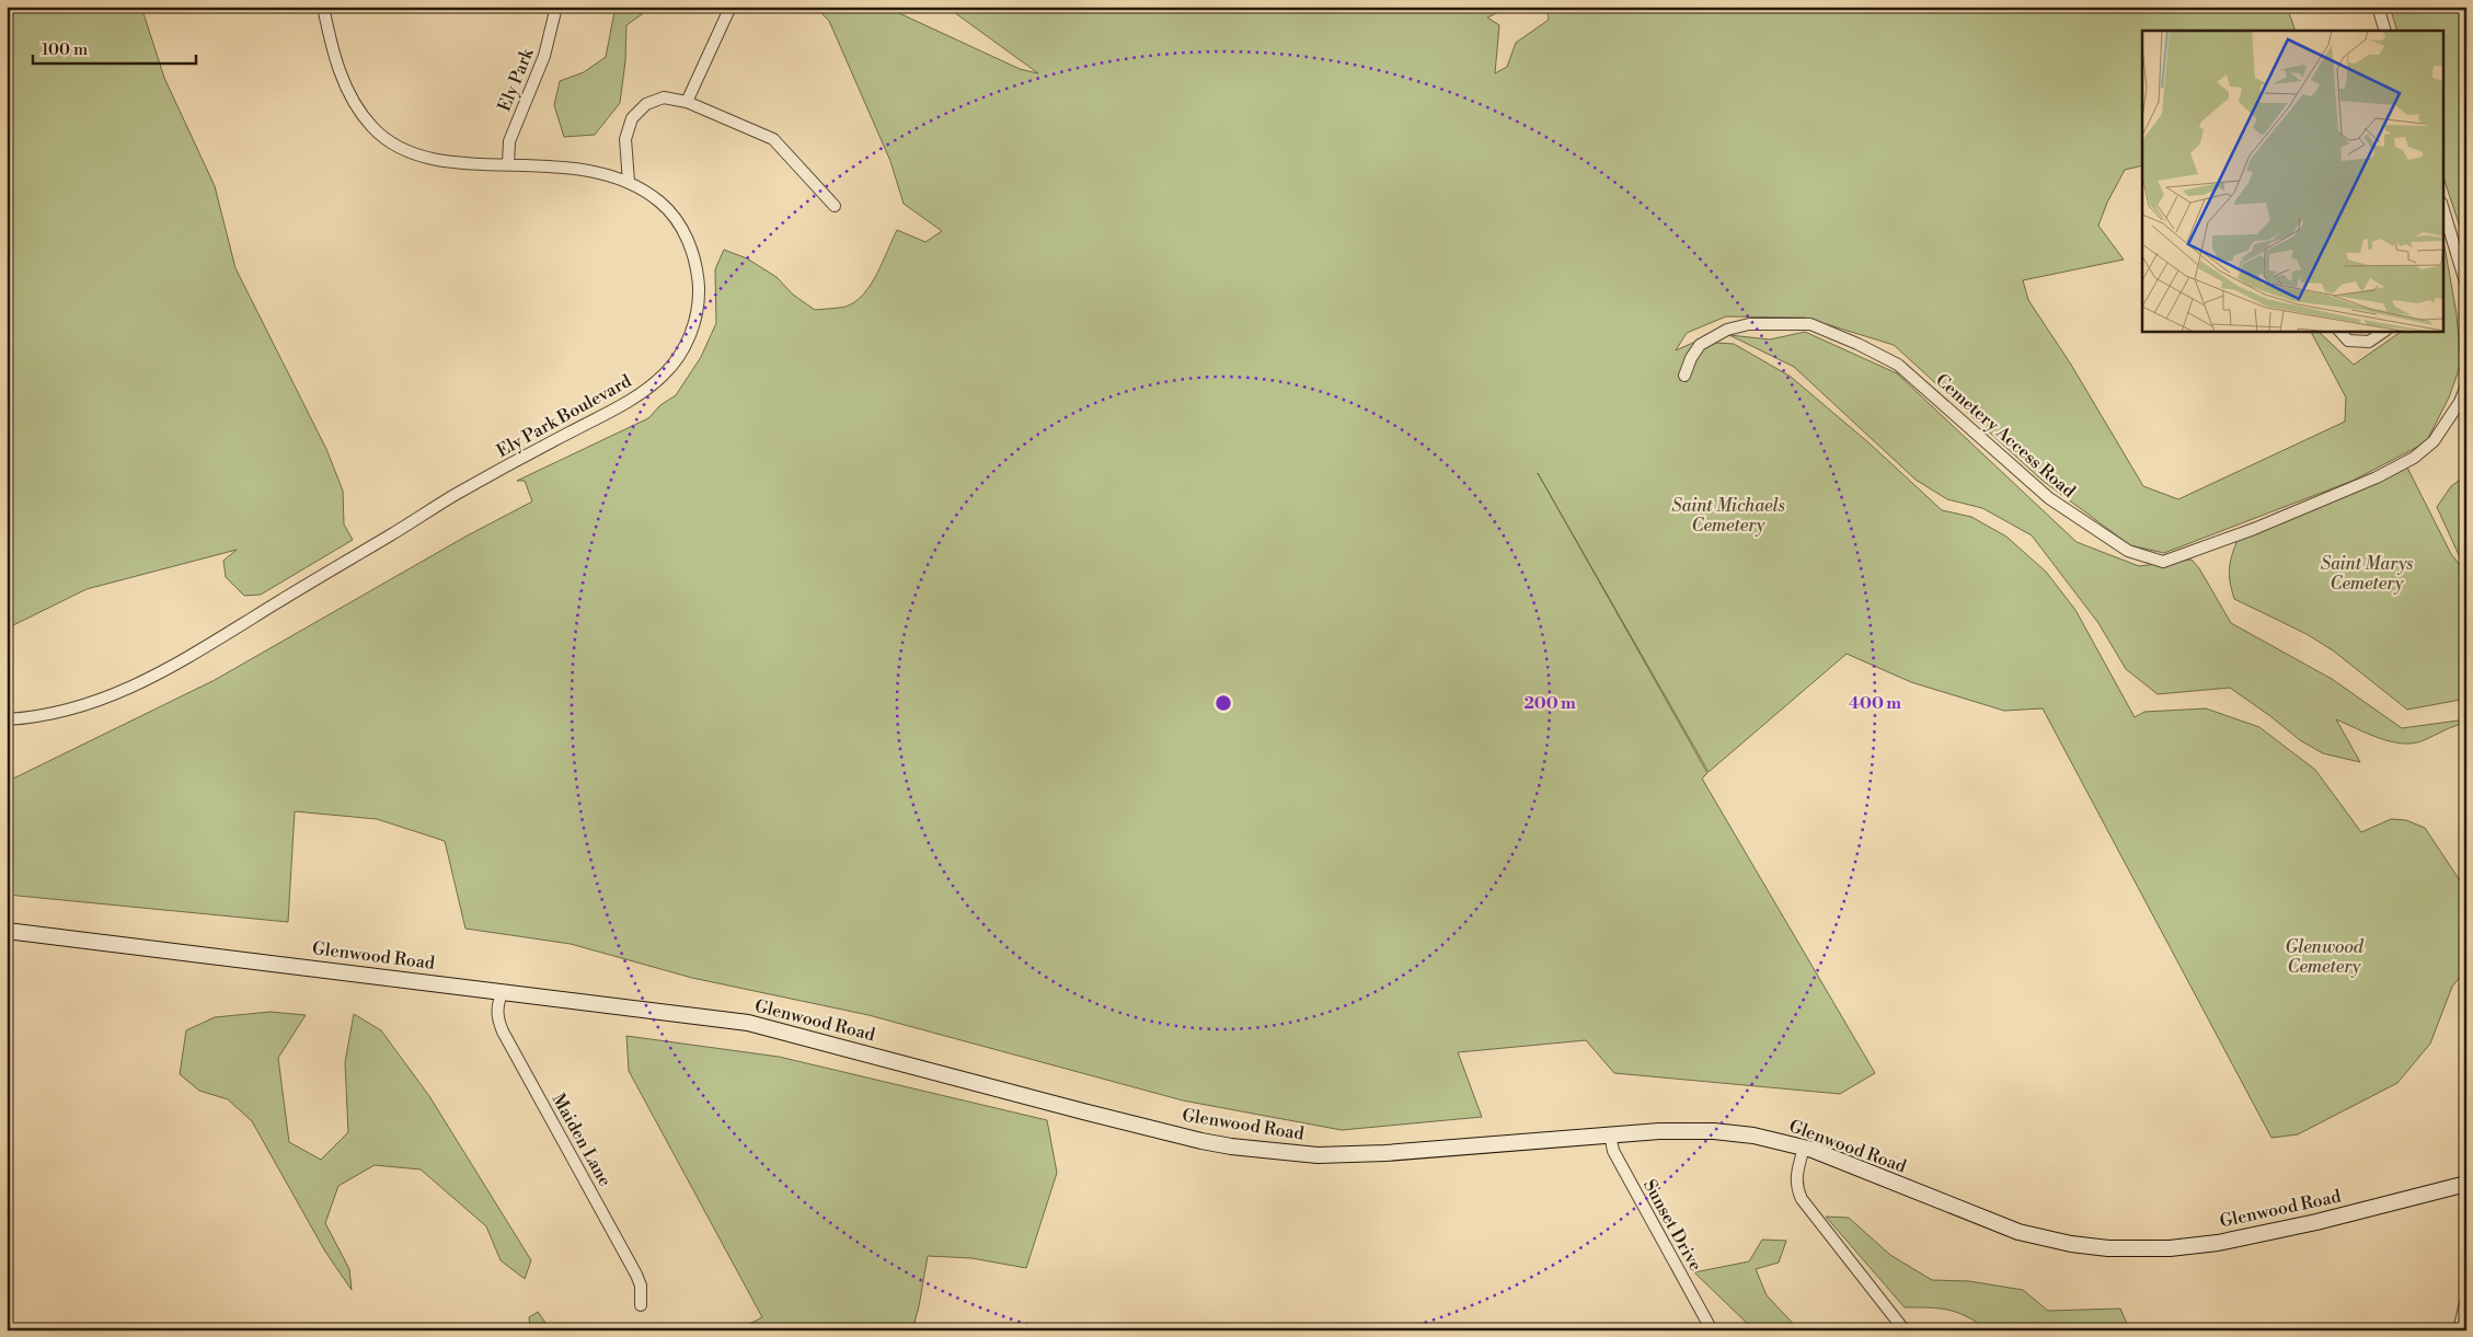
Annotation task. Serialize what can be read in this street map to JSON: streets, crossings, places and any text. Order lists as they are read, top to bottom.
{
  "streets": {
    "street": [
      "Ely Park",
      "Ely Park Boulevard",
      "Cemetery Access Road",
      "Glenwood Road",
      "Maiden Lane",
      "Sunset Drive"
    ]
  },
  "crossings": [
    ["Ely Park", "Ely Park Boulevard"],
    ["Glenwood Road", "Maiden Lane"],
    ["Glenwood Road", "Sunset Drive"]
  ],
  "parks": ["Saint Michaels Cemetery", "Saint Marys Cemetery", "Glenwood Cemetery"],
  "scale_bar": "100 m",
  "rings": ["200 m", "400 m"]
}
